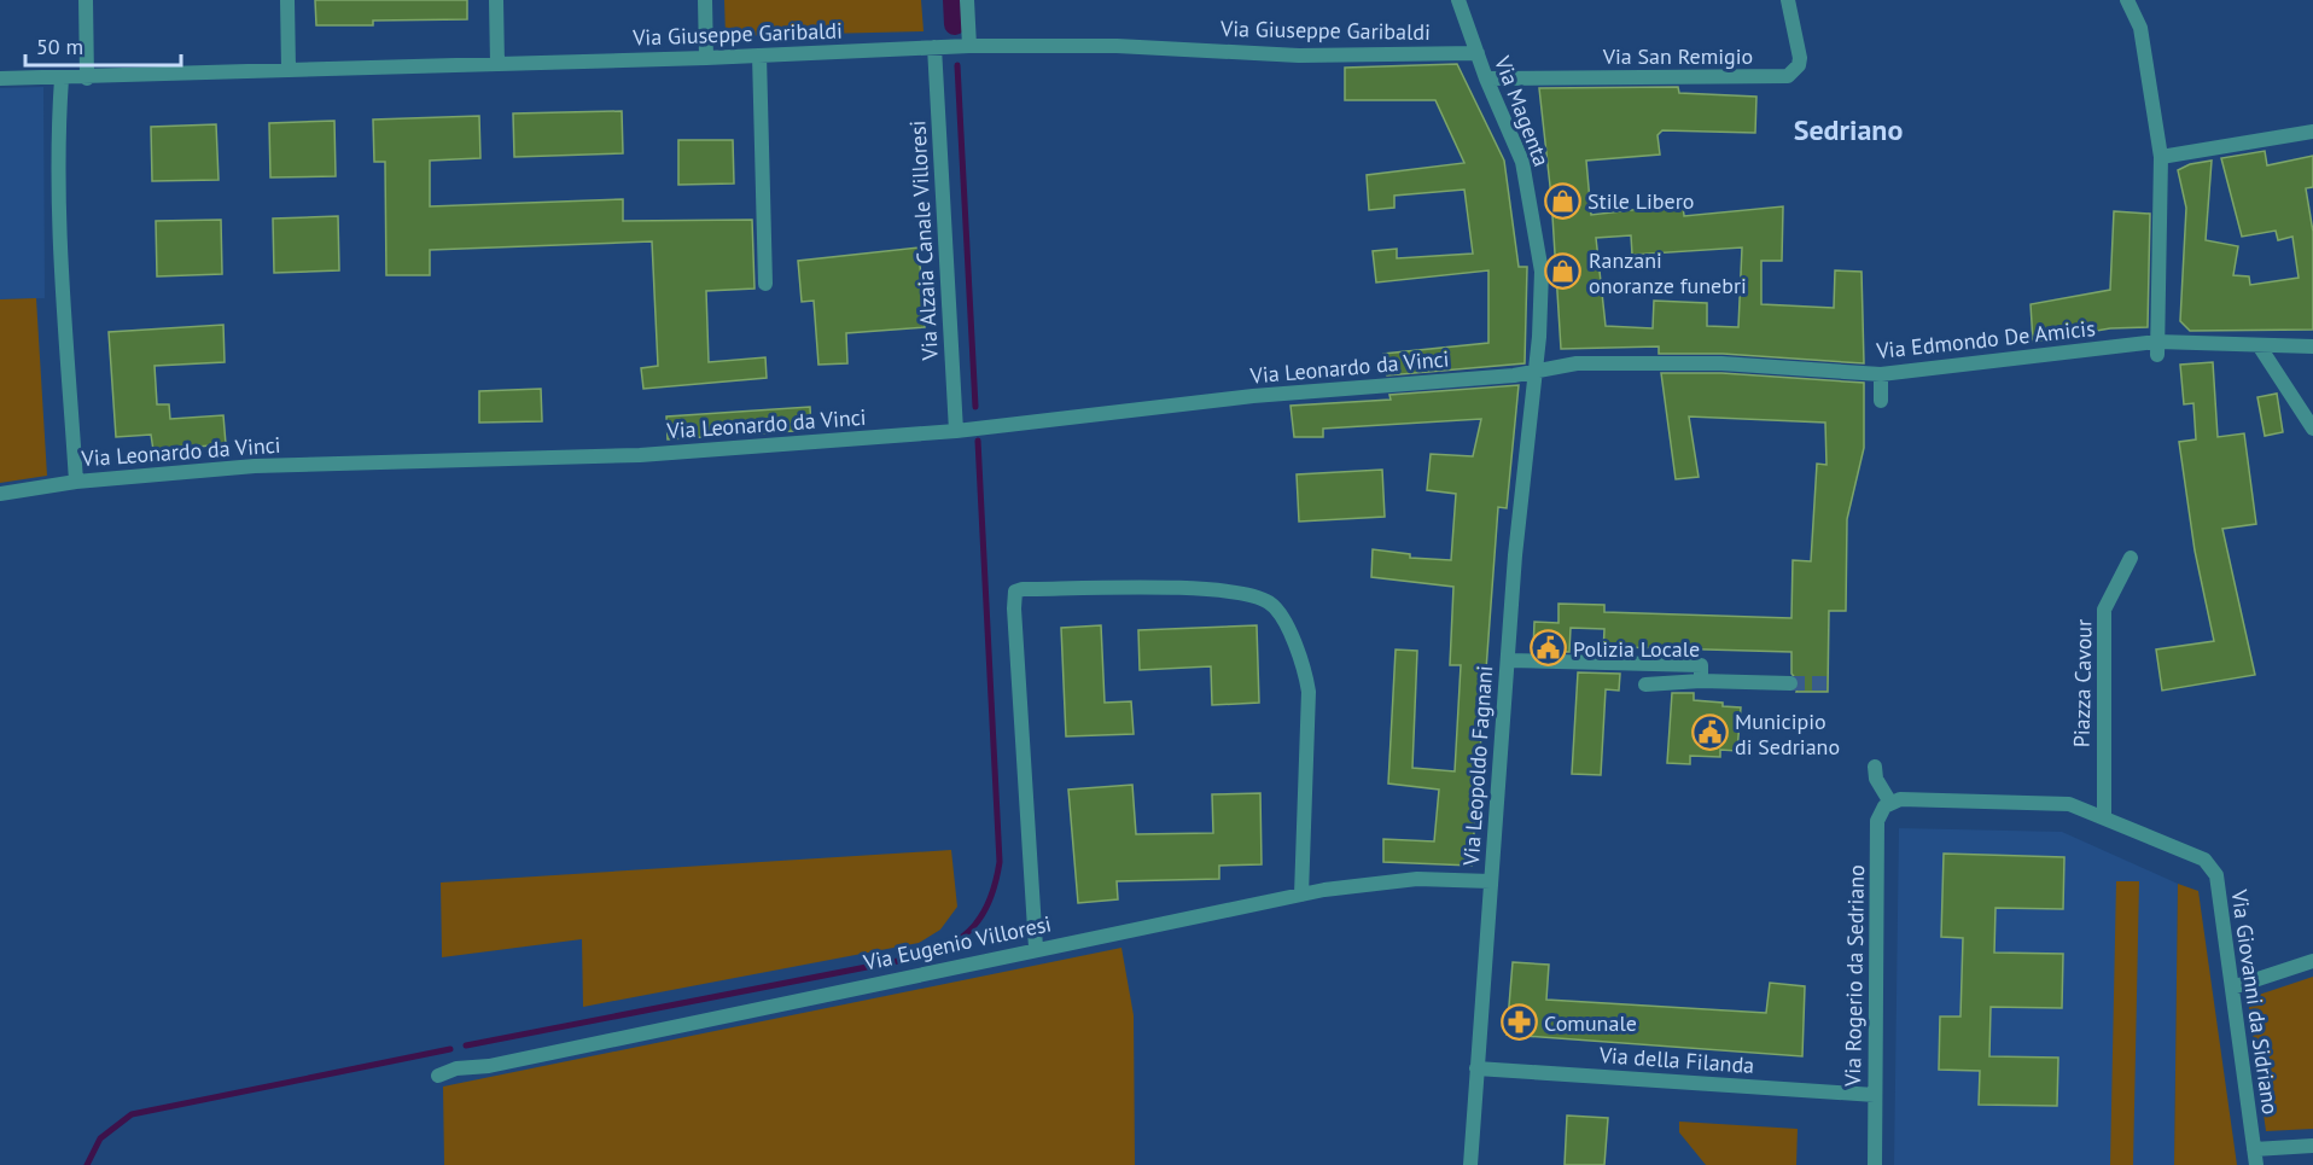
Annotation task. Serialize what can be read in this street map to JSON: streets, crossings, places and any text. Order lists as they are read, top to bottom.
{
  "streets": {
    "street": [
      "Via Giuseppe Garibaldi",
      "Via San Remigio",
      "Via Magenta",
      "Via Alzaia Canale Villoresi",
      "Via Edmondo De Amicis",
      "Via Leonardo da Vinci",
      "Piazza Cavour",
      "Via Leopoldo Fagnani",
      "Via Eugenio Villoresi",
      "Via Rogerio da Sedriano",
      "Via Giovanni da Sidriano",
      "Via della Filanda"
    ]
  },
  "crossings": [
    ["Via Giuseppe Garibaldi", "Via Magenta"],
    ["Via Giuseppe Garibaldi", "Via Alzaia Canale Villoresi"],
    ["Via San Remigio", "Via Magenta"],
    ["Via Magenta", "Via Edmondo De Amicis"],
    ["Via Magenta", "Via Leonardo da Vinci"],
    ["Via Magenta", "Via Leopoldo Fagnani"],
    ["Via Alzaia Canale Villoresi", "Via Leonardo da Vinci"],
    ["Via Edmondo De Amicis", "Via Leonardo da Vinci"],
    ["Via Edmondo De Amicis", "Via Leopoldo Fagnani"],
    ["Via Leonardo da Vinci", "Via Leopoldo Fagnani"],
    ["Piazza Cavour", "Via Giovanni da Sidriano"],
    ["Via Leopoldo Fagnani", "Via Eugenio Villoresi"],
    ["Via Leopoldo Fagnani", "Via della Filanda"],
    ["Via Rogerio da Sedriano", "Via Giovanni da Sidriano"],
    ["Via Rogerio da Sedriano", "Via della Filanda"]
  ],
  "districts": ["Sedriano"],
  "places": {
    "shop": ["Stile Libero", "Ranzani onoranze funebri"],
    "public building": ["Polizia Locale", "Municipio di Sedriano"],
    "pharmacy": ["Comunale"]
  },
  "scale_bar": "50 m"
}
